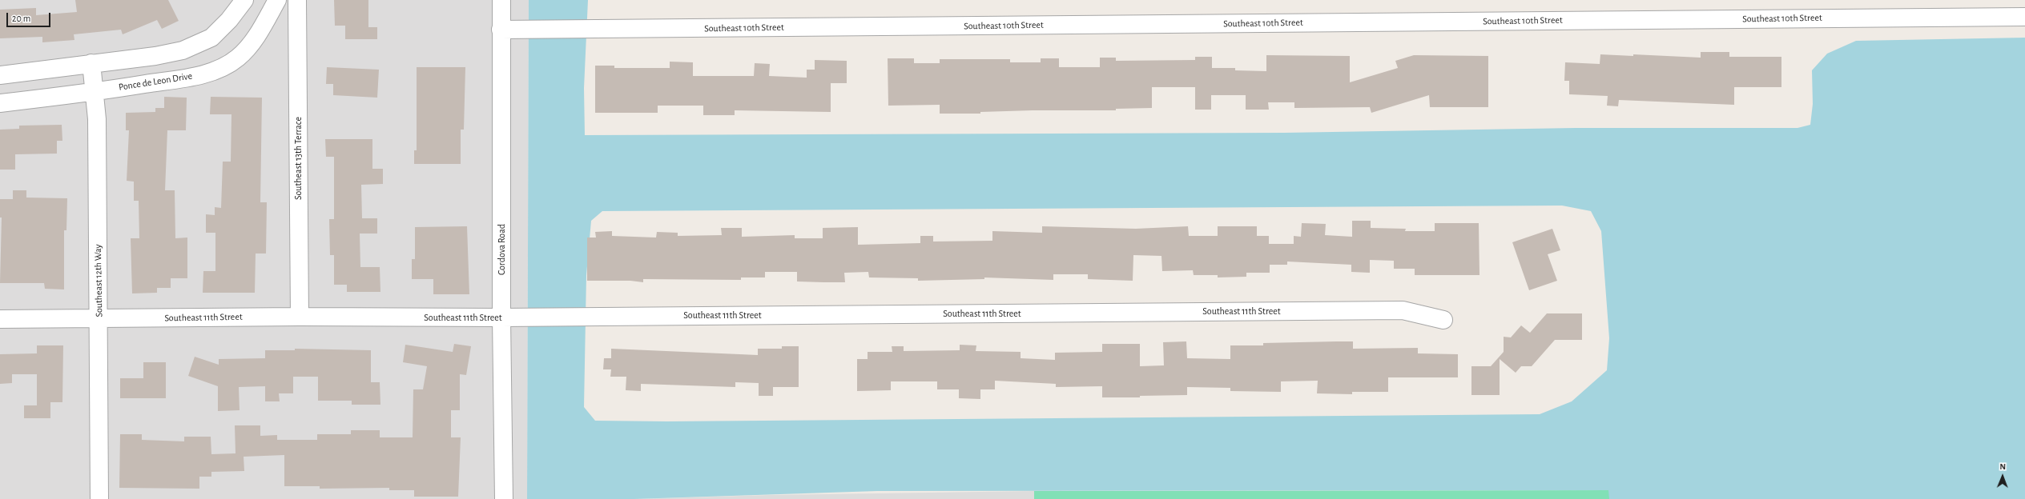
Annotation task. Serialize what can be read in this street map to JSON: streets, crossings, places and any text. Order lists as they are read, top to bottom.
{
  "streets": {
    "street": [
      "Southeast 10th Street",
      "Ponce de Leon Drive",
      "Southeast 13th Terrace",
      "Cordova Road",
      "Southeast 12th Way",
      "Southeast 11th Street"
    ]
  },
  "crossings": [
    ["Southeast 10th Street", "Cordova Road"],
    ["Ponce de Leon Drive", "Southeast 12th Way"],
    ["Southeast 13th Terrace", "Southeast 11th Street"],
    ["Cordova Road", "Southeast 11th Street"],
    ["Southeast 12th Way", "Southeast 11th Street"]
  ],
  "scale_bar": "20 m",
  "north": "top"
}
